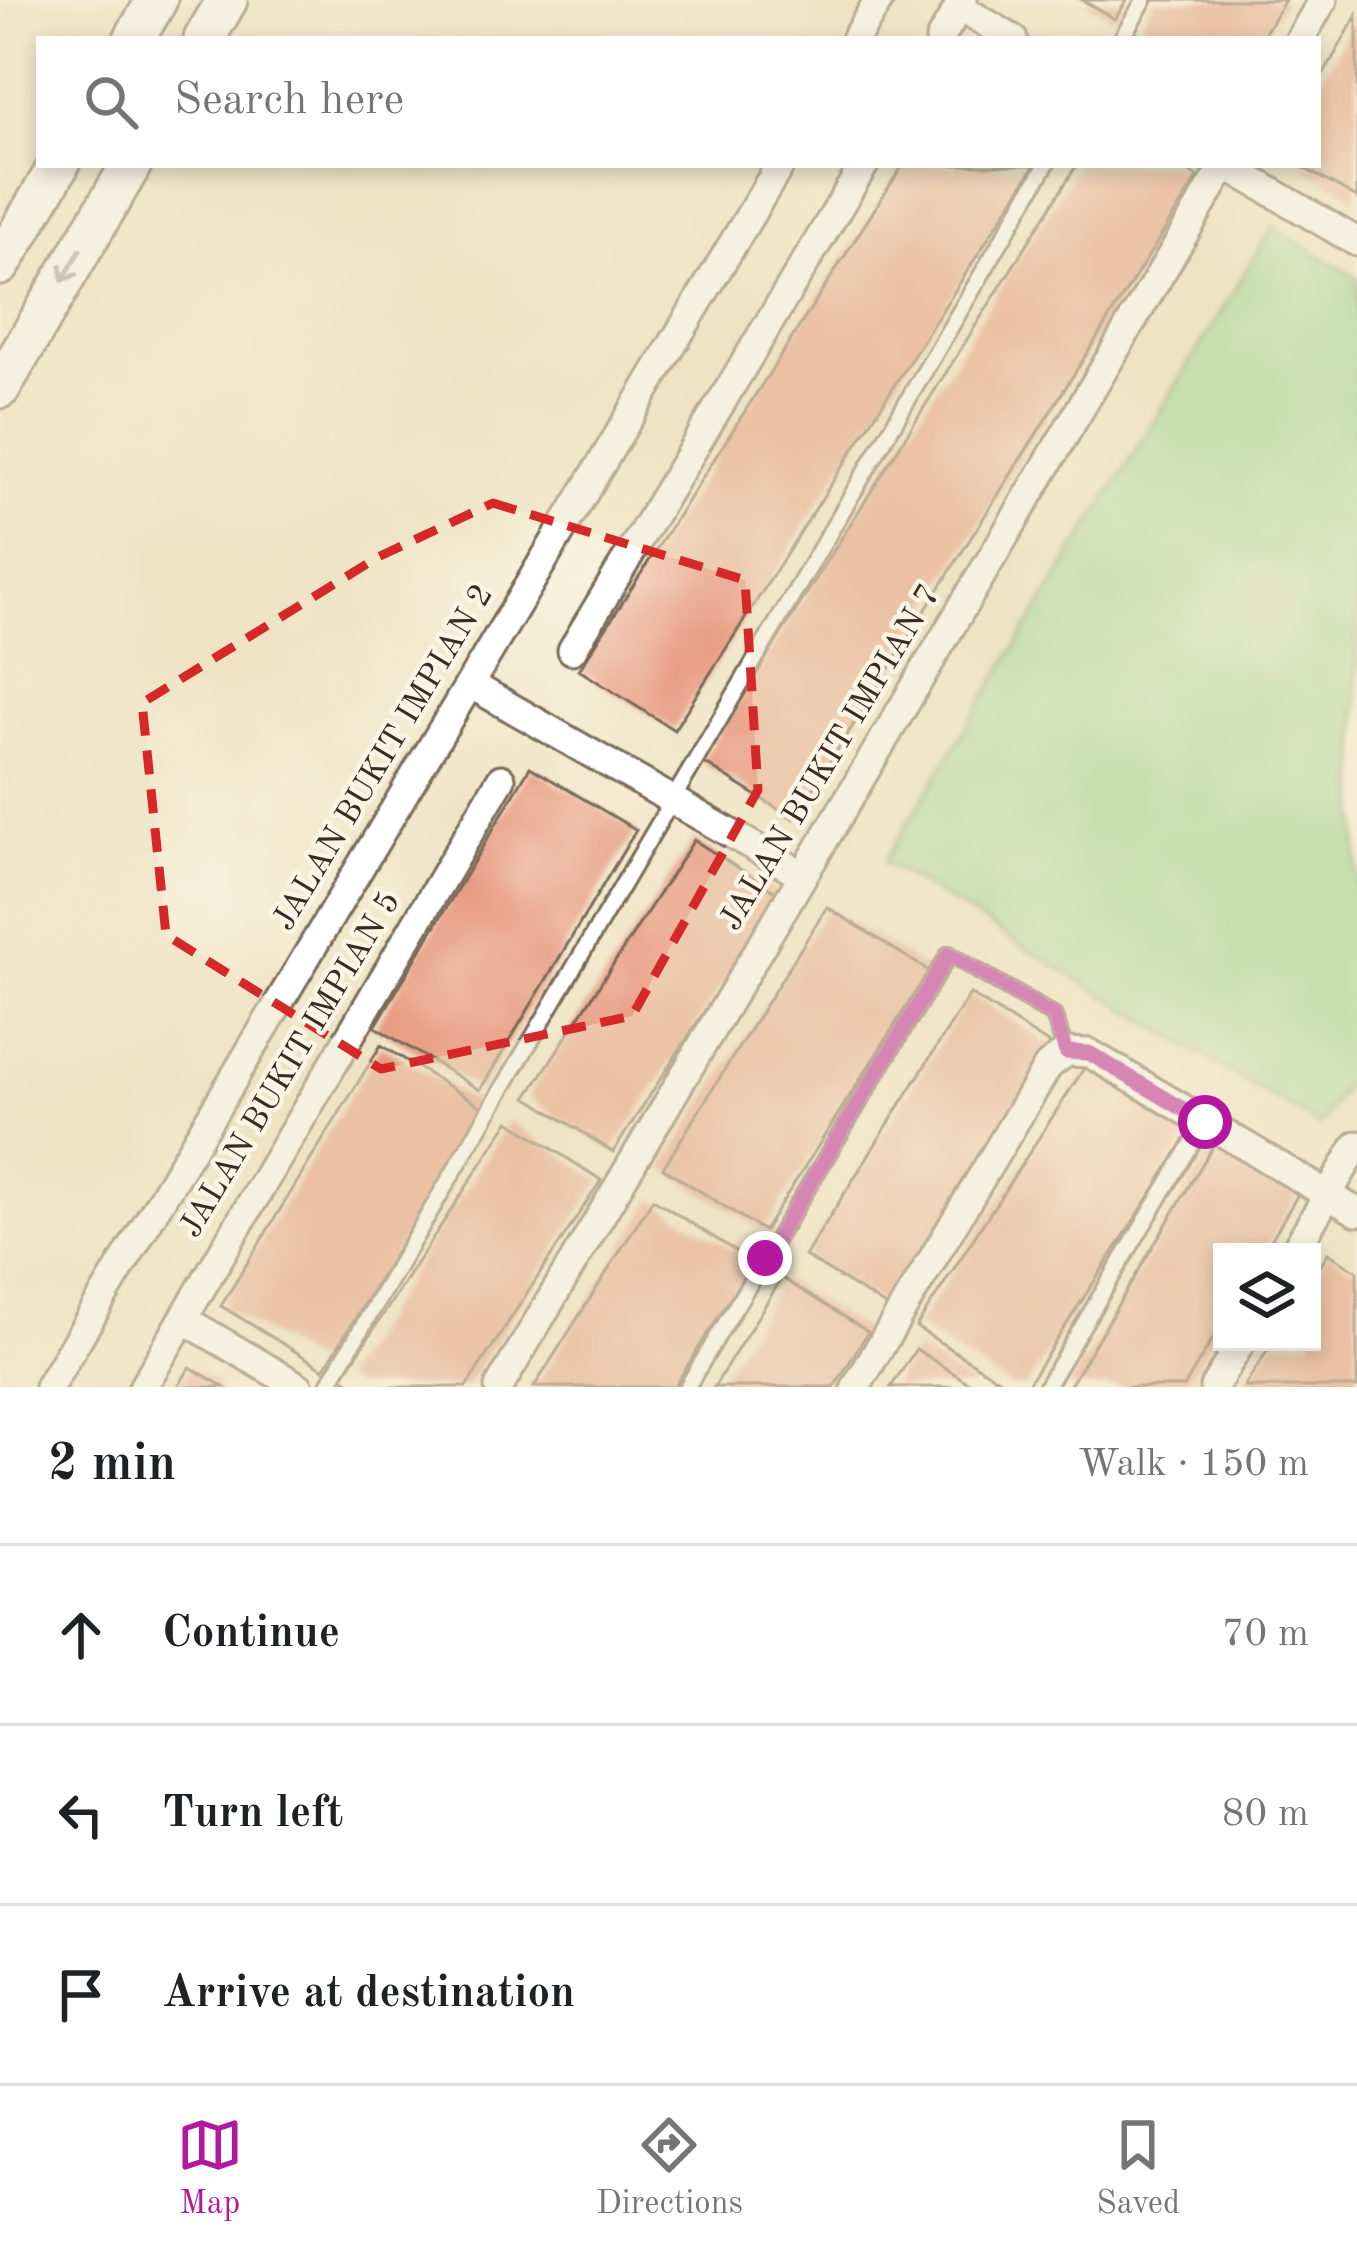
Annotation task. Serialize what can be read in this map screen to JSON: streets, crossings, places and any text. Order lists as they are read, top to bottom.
{
  "streets": {
    "street": ["JALAN BUKIT IMPIAN 2", "JALAN BUKIT IMPIAN 7", "JALAN BUKIT IMPIAN 5"]
  },
  "page": {
    "search": "Search here",
    "heading": ["2 min", "Walk · 150 m"],
    "list": [
      ["Continue", "70 m"],
      ["Turn left", "80 m"],
      "Arrive at destination"
    ],
    "nav": ["Map", "Directions", "Saved"]
  }
}
